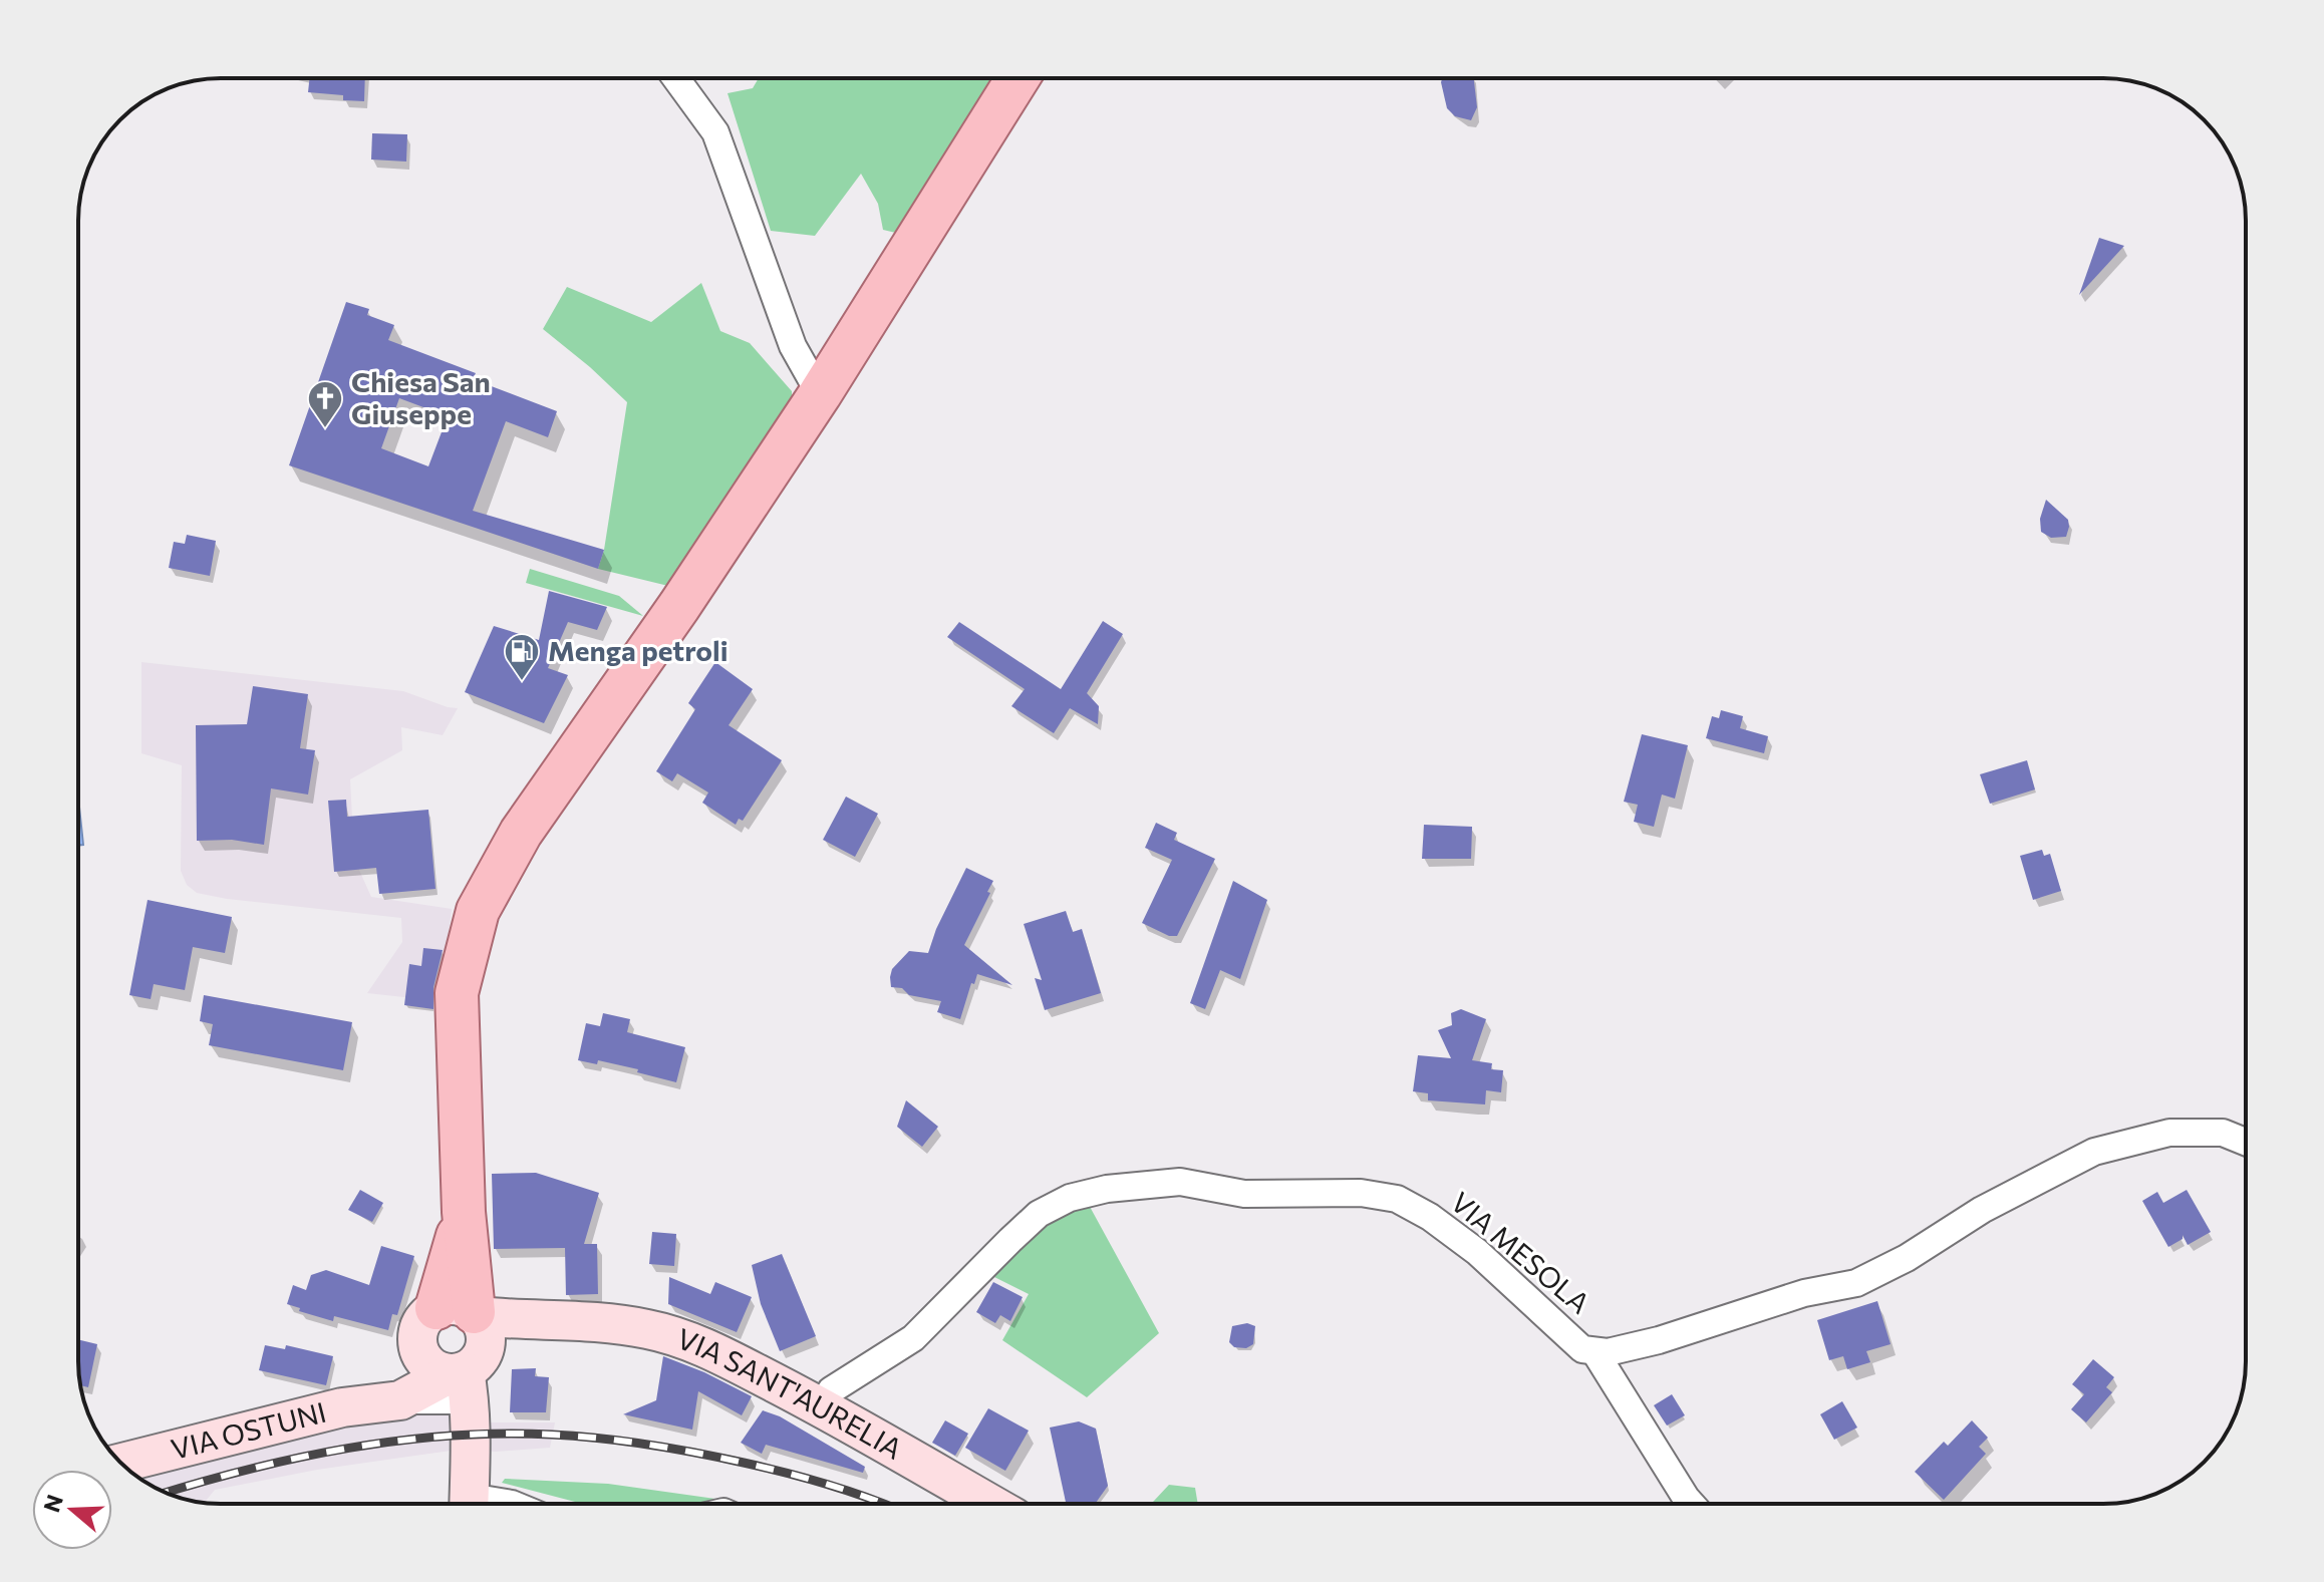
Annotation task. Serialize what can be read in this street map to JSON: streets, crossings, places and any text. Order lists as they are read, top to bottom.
{
  "streets": {
    "main road": ["VIA SANT'AURELIA", "VIA OSTUNI"],
    "street": ["VIA MESOLA"]
  },
  "crossings": [
    ["VIA MESOLA", "VIA SANT'AURELIA"],
    ["VIA SANT'AURELIA", "VIA OSTUNI"]
  ],
  "places": {
    "church": ["Chiesa San Giuseppe"],
    "fuel station": ["Menga petroli"]
  },
  "north": "left"
}
